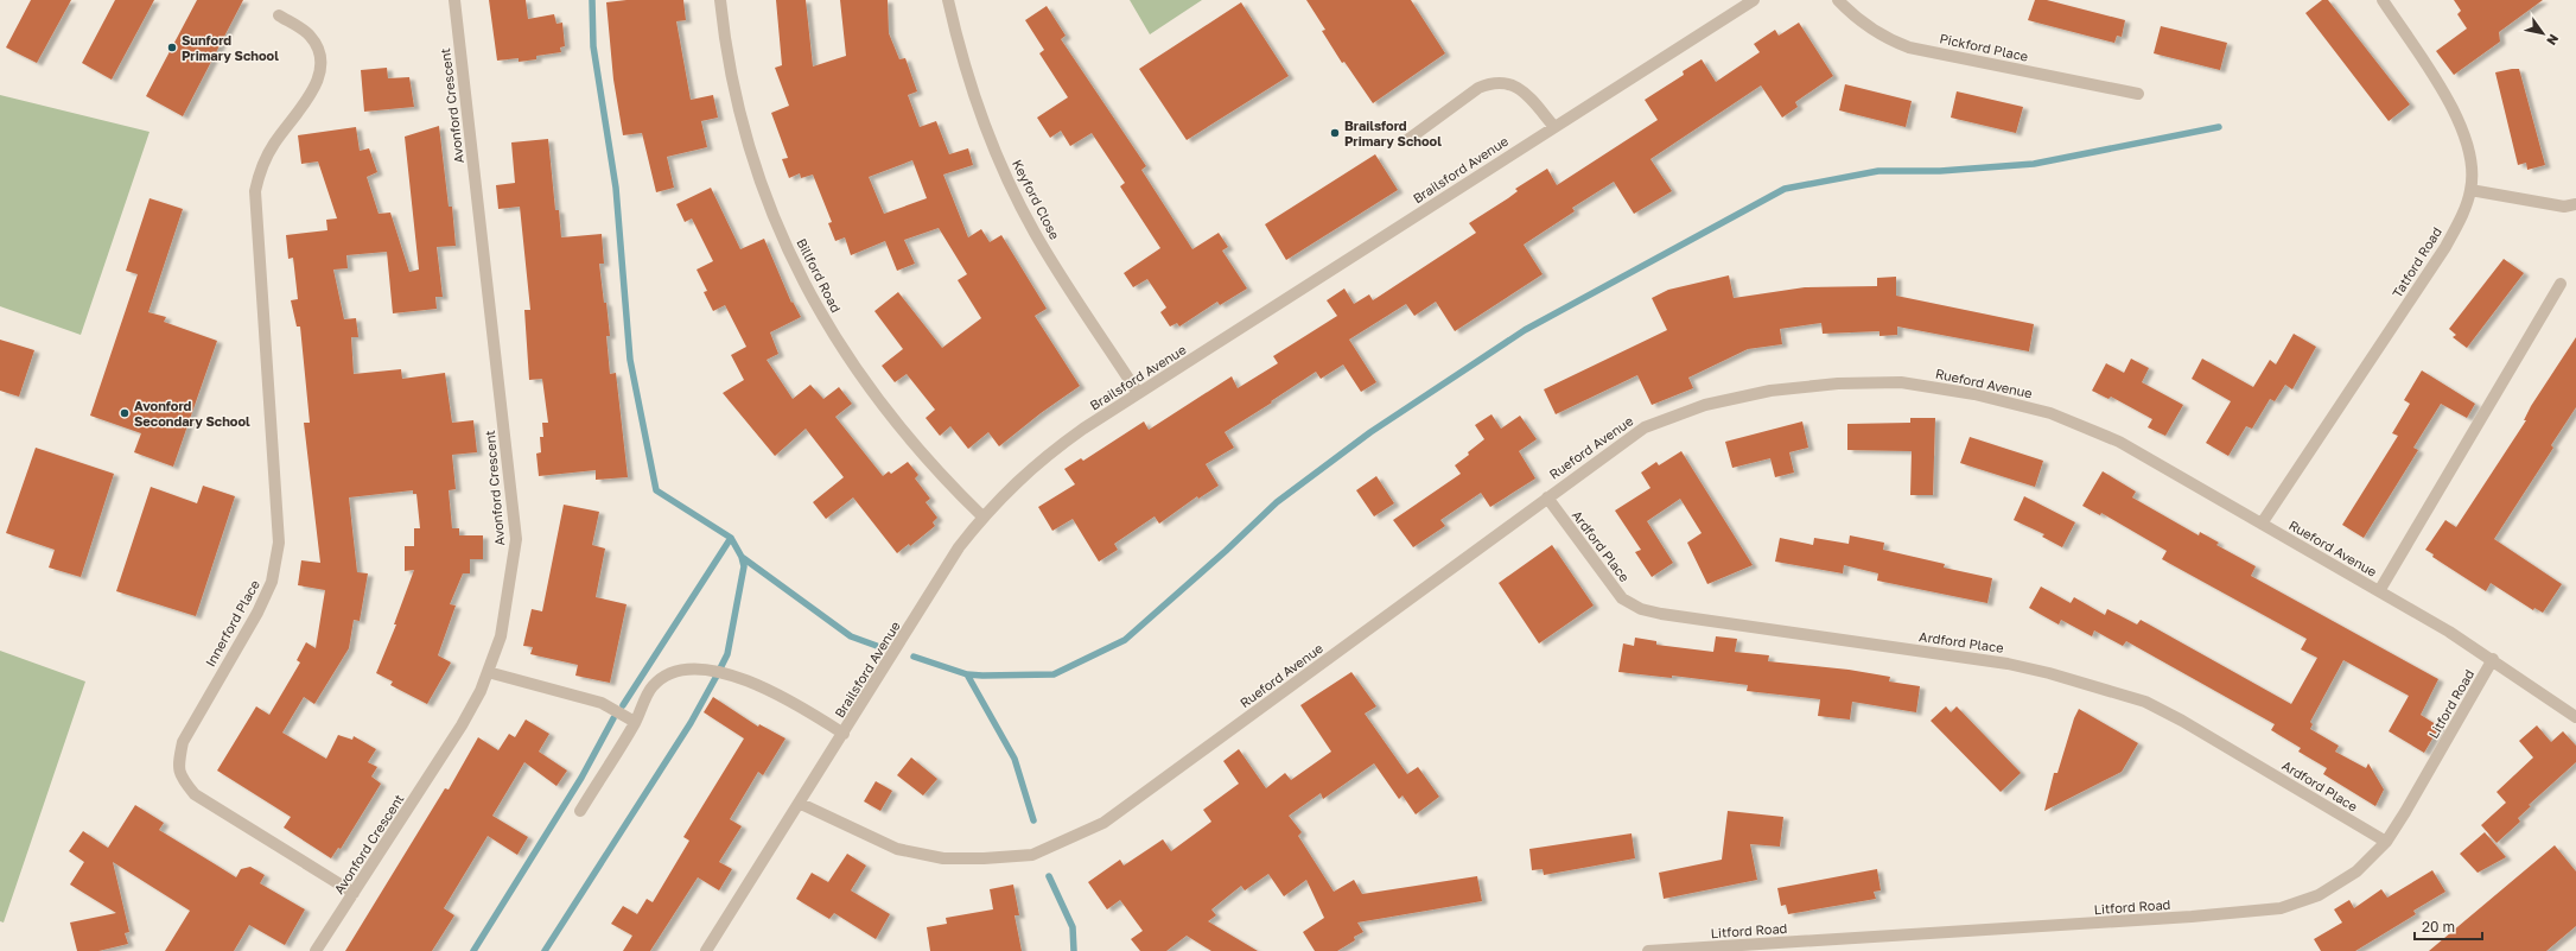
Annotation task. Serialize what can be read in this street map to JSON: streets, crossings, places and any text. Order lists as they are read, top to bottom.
{
  "streets": {
    "street": [
      "Pickford Place",
      "Avonford Crescent",
      "Brailsford Avenue",
      "Keyford Close",
      "Tatford Road",
      "Billford Road",
      "Rueford Avenue",
      "Ardford Place",
      "Innerford Place",
      "Litford Road"
    ]
  },
  "crossings": [
    ["Avonford Crescent", "Innerford Place"],
    ["Brailsford Avenue", "Keyford Close"],
    ["Brailsford Avenue", "Billford Road"],
    ["Brailsford Avenue", "Rueford Avenue"],
    ["Tatford Road", "Rueford Avenue"],
    ["Rueford Avenue", "Ardford Place"],
    ["Rueford Avenue", "Litford Road"],
    ["Ardford Place", "Litford Road"]
  ],
  "places": ["Sunford Primary School", "Brailsford Primary School", "Avonford Secondary School"],
  "scale_bar": "20 m",
  "north": "bottom right"
}
